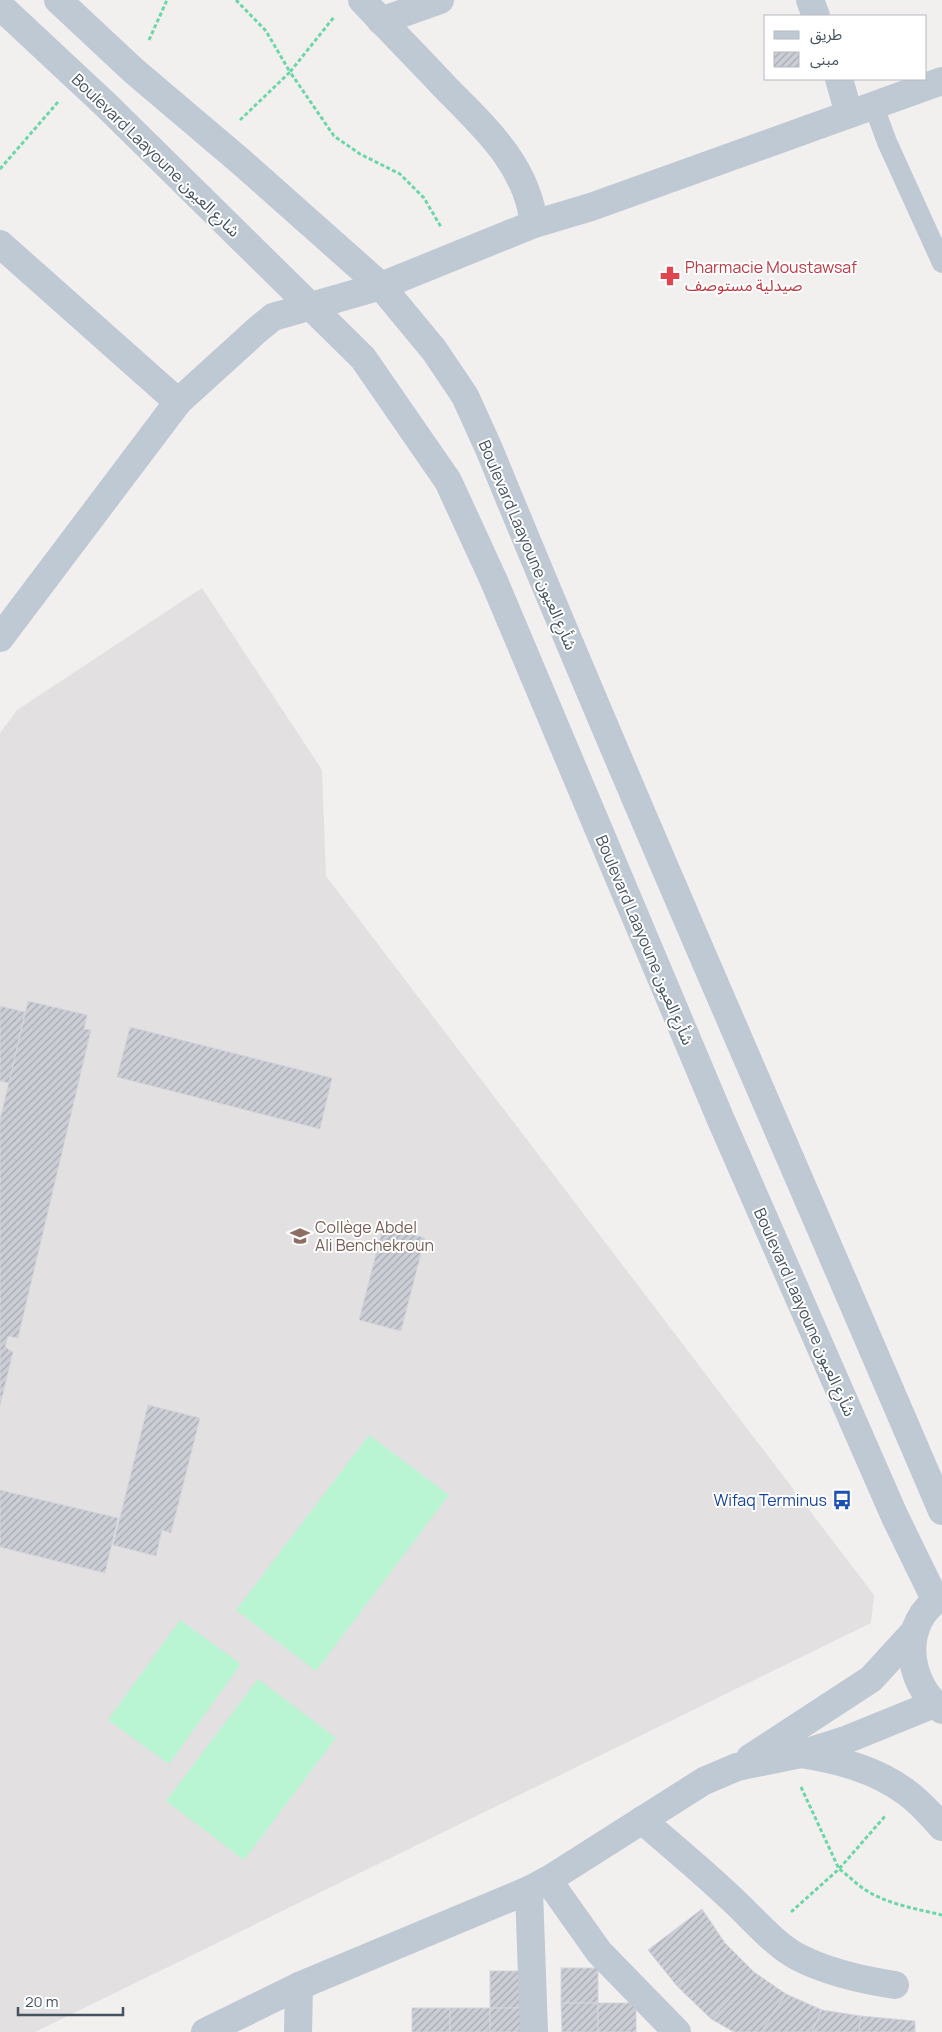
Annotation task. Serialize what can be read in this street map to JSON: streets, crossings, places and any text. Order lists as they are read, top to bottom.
{
  "streets": {
    "street": ["Boulevard Laayoune شارع العيون", "Boulevard Laayoune شأرع العيون"]
  },
  "crossings": [
    ["Boulevard Laayoune شارع العيون", "Boulevard Laayoune شأرع العيون"]
  ],
  "places": {
    "pharmacy": ["Pharmacie Moustawsaf صيدلية مستوصف"],
    "school or university": ["Collège Abdel Ali Benchekroun"],
    "bus stop": ["Wifaq Terminus"]
  },
  "legend": ["طريق", "مبنى"],
  "scale_bar": "20 m"
}
